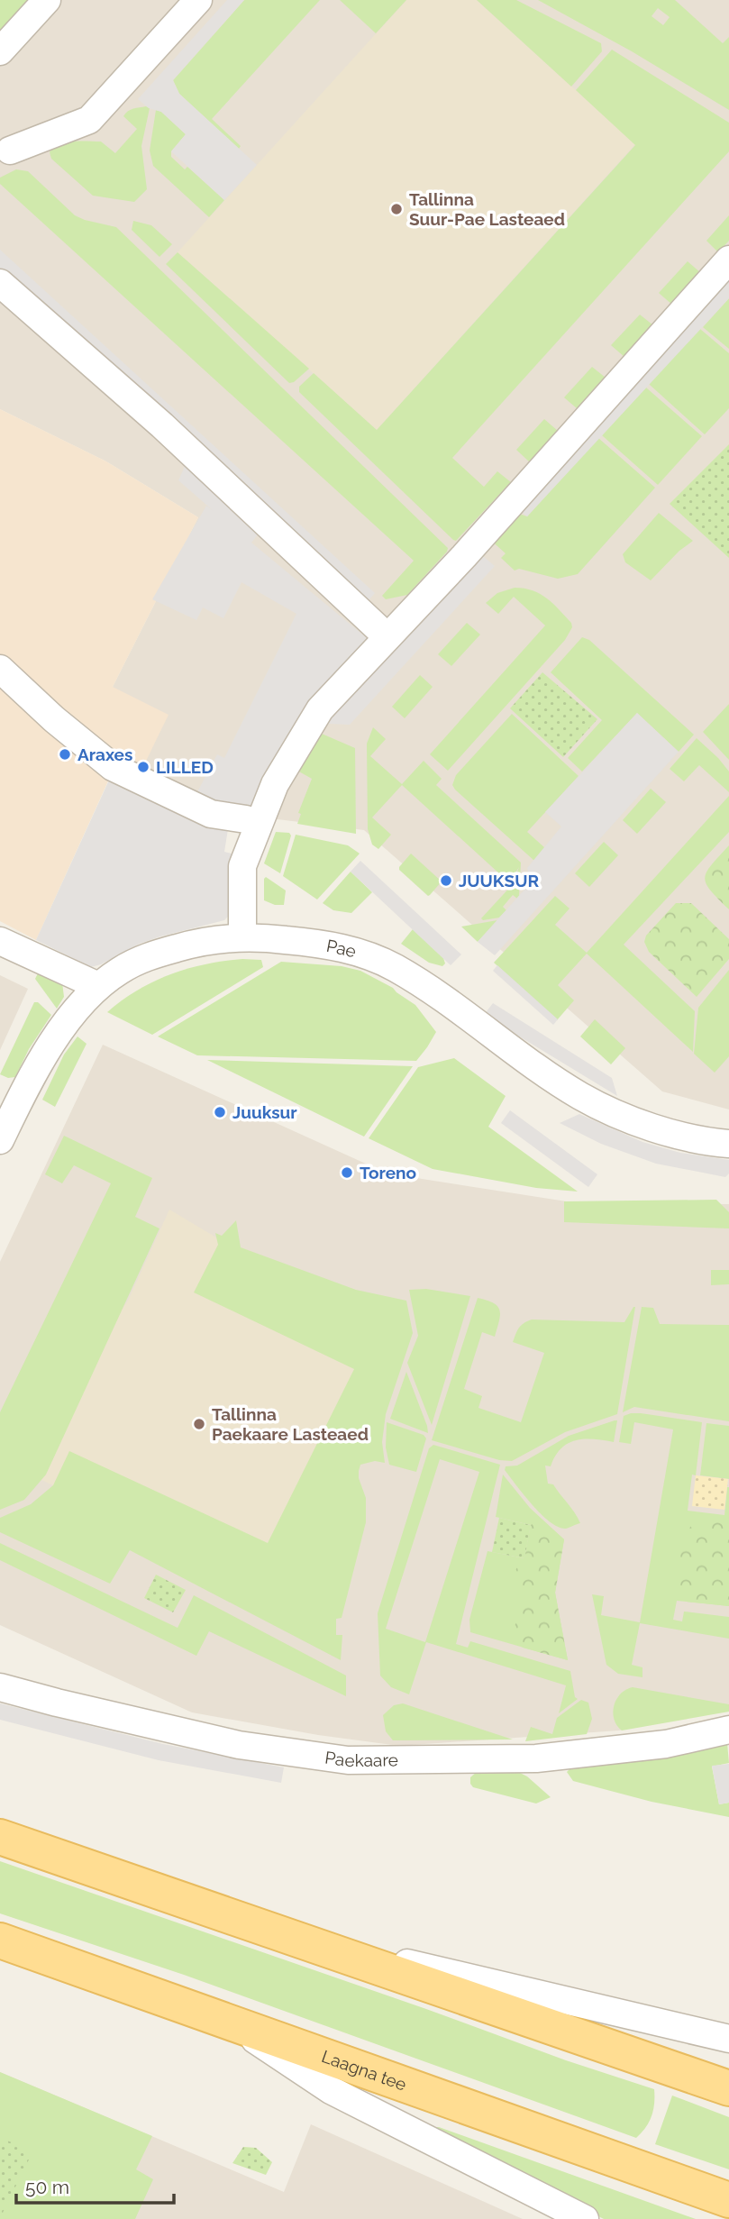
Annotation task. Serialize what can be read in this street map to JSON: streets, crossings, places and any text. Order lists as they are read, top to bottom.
{
  "streets": {
    "main road": ["Laagna tee"],
    "street": ["Pae", "Paekaare"]
  },
  "places": [
    "Tallinna Suur-Pae Lasteaed",
    "Araxes",
    "LILLED",
    "JUUKSUR",
    "Juuksur",
    "Toreno",
    "Tallinna Paekaare Lasteaed"
  ],
  "scale_bar": "50 m"
}
